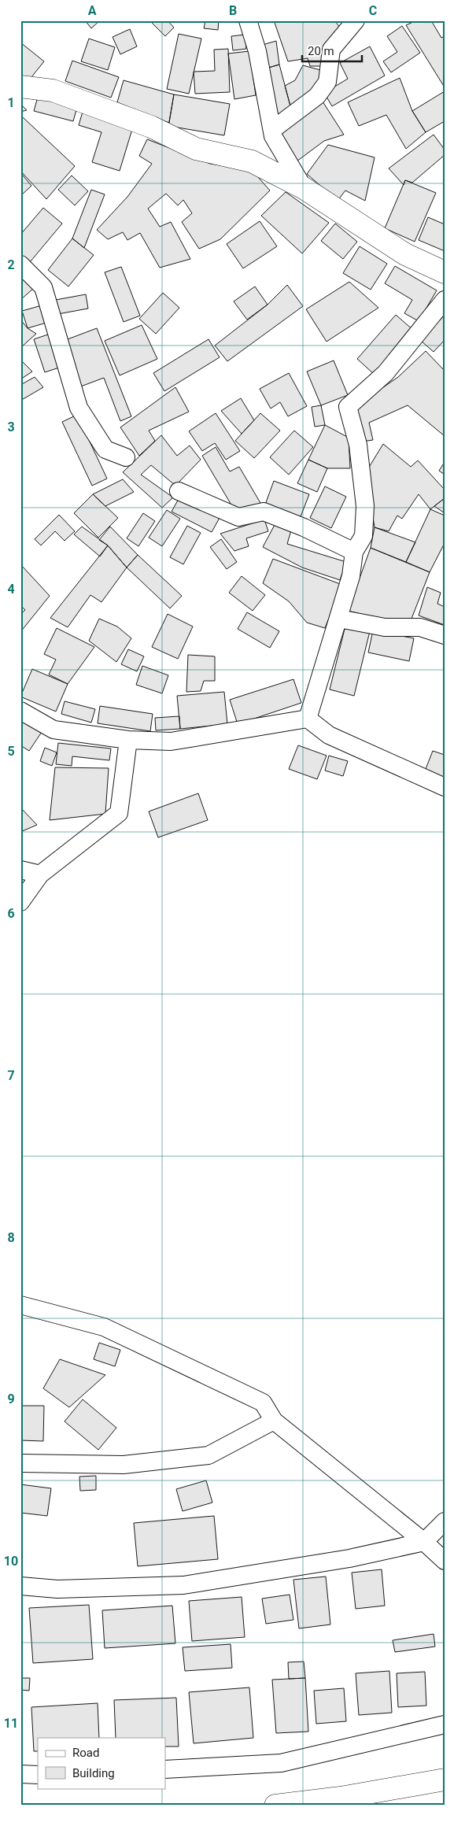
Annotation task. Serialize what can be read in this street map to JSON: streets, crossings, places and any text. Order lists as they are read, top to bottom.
{
  "legend": ["Road", "Building"],
  "scale_bar": "20 m",
  "grid": {
    "columns": ["A", "B", "C"],
    "rows": [
      "1",
      "2",
      "3",
      "4",
      "5",
      "6",
      "7",
      "8",
      "9",
      "10",
      "11"
    ]
  }
}
